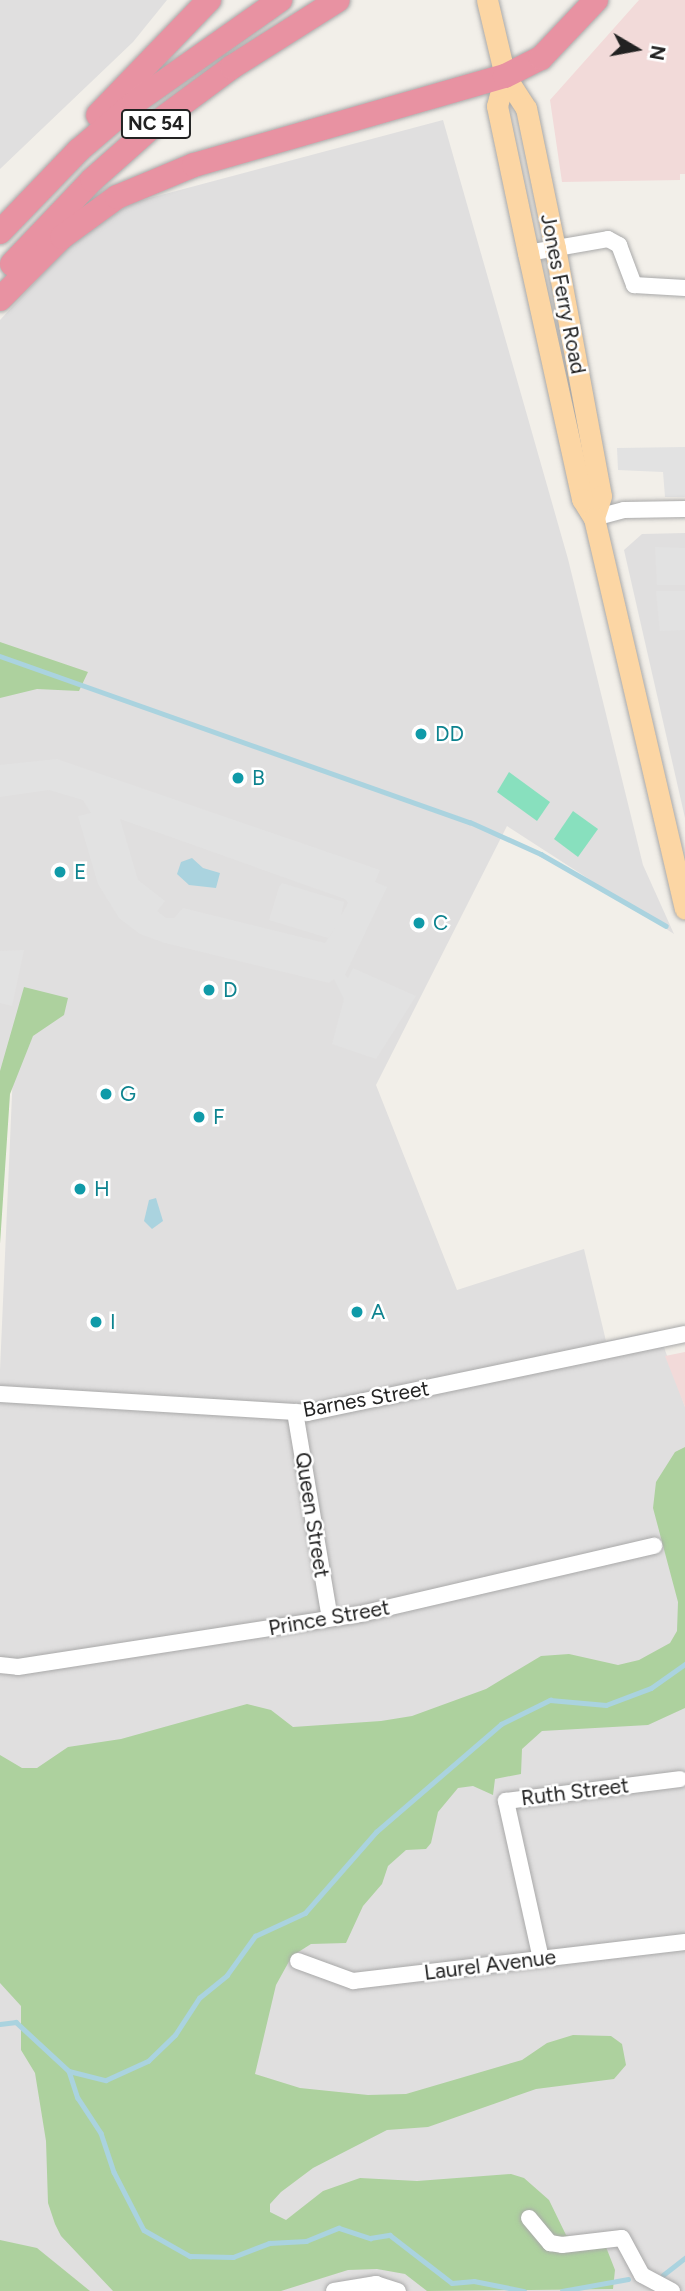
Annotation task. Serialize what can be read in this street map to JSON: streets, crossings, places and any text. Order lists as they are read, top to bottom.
{
  "streets": {
    "highway": ["NC 54"],
    "main road": ["Jones Ferry Road"],
    "street": [
      "Barnes Street",
      "Queen Street",
      "Prince Street",
      "Ruth Street",
      "Laurel Avenue"
    ]
  },
  "crossings": [
    ["Barnes Street", "Queen Street"],
    ["Queen Street", "Prince Street"],
    ["Ruth Street", "Laurel Avenue"]
  ],
  "places": [
    "DD",
    "B",
    "E",
    "C",
    "D",
    "G",
    "F",
    "H",
    "A",
    "I"
  ],
  "north": "right"
}
